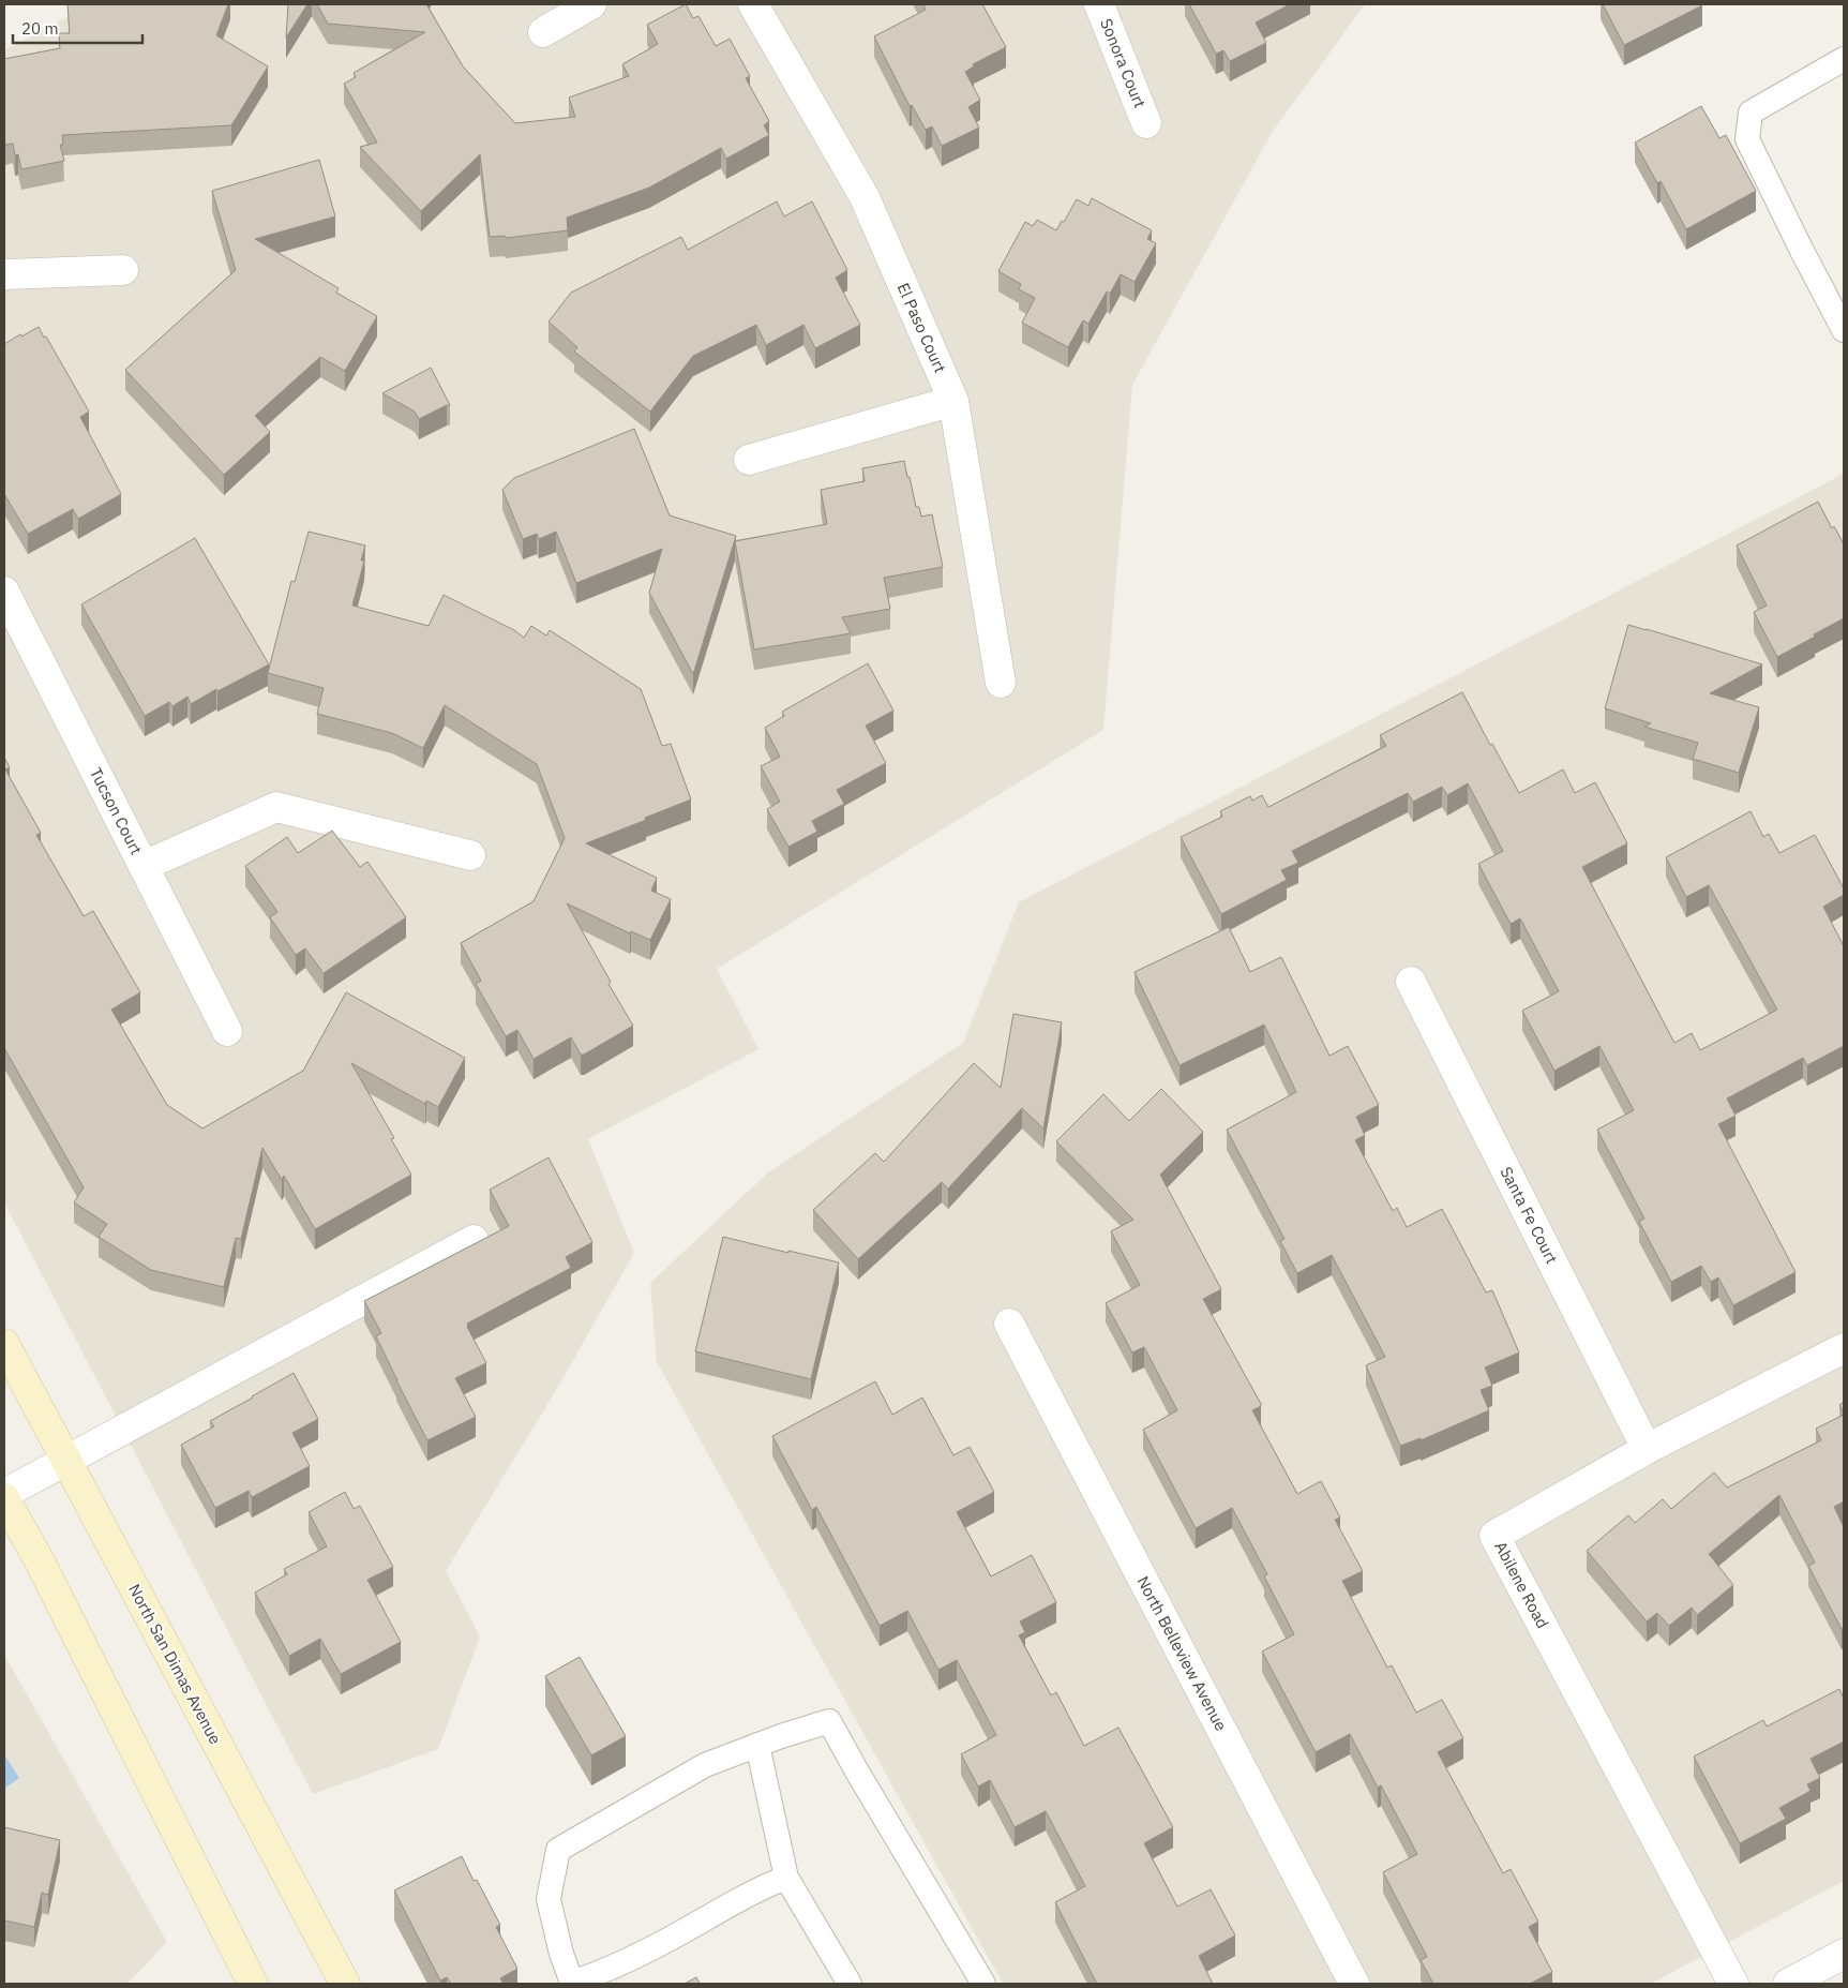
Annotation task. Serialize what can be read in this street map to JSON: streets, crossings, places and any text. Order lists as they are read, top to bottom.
{
  "streets": {
    "main road": ["North San Dimas Avenue"],
    "street": [
      "Sonora Court",
      "El Paso Court",
      "Tucson Court",
      "Santa Fe Court",
      "Abilene Road",
      "North Belleview Avenue"
    ]
  },
  "crossings": [
    ["Santa Fe Court", "Abilene Road"]
  ],
  "scale_bar": "20 m"
}
